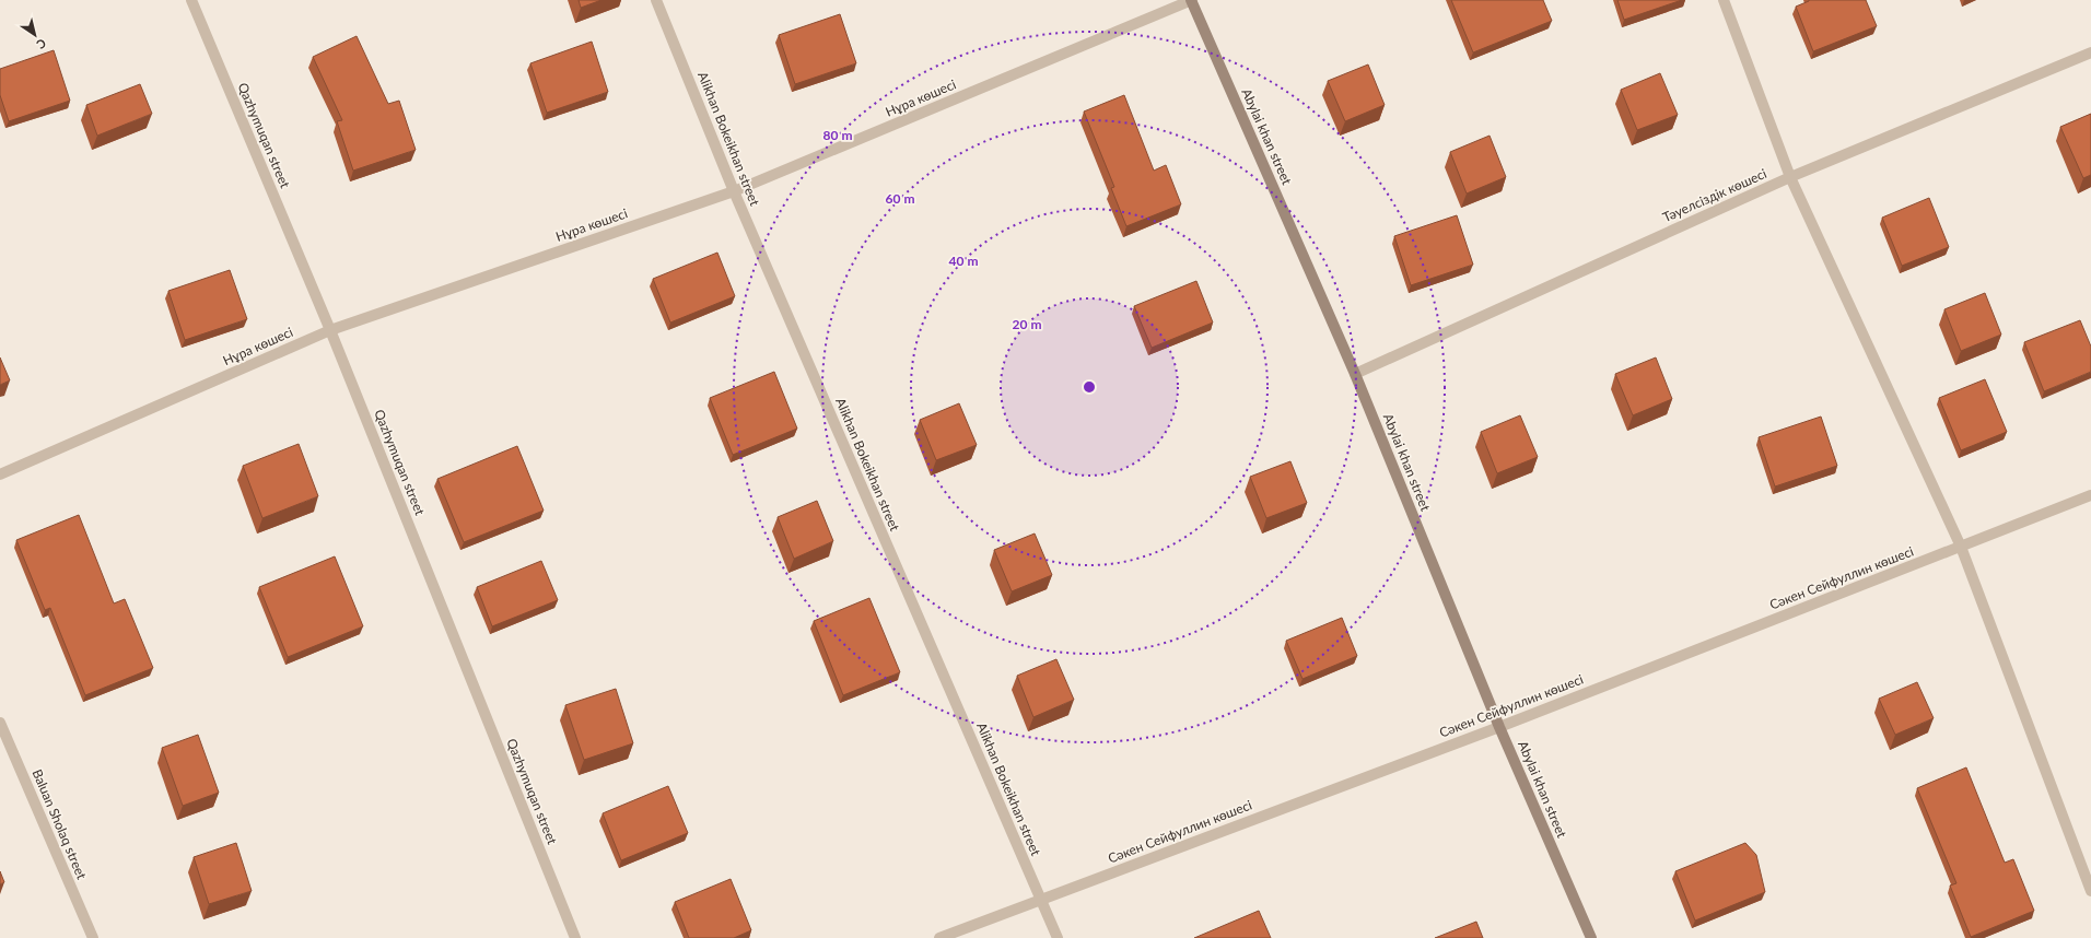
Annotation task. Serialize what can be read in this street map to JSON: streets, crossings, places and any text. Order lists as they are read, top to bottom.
{
  "streets": {
    "street": [
      "Нұра көшесі",
      "Qazhymuqan street",
      "Abylai khan street",
      "Alikhan Bokeikhan street",
      "Тәуелсіздік көшесі",
      "Сәкен Сейфуллин көшесі",
      "Baluan Sholaq street"
    ]
  },
  "crossings": [
    ["Нұра көшесі", "Qazhymuqan street"],
    ["Нұра көшесі", "Abylai khan street"],
    ["Нұра көшесі", "Alikhan Bokeikhan street"],
    ["Abylai khan street", "Тәуелсіздік көшесі"],
    ["Abylai khan street", "Сәкен Сейфуллин көшесі"],
    ["Alikhan Bokeikhan street", "Сәкен Сейфуллин көшесі"]
  ],
  "north": "bottom right",
  "rings": [
    "80 m",
    "60 m",
    "40 m",
    "20 m"
  ]
}
